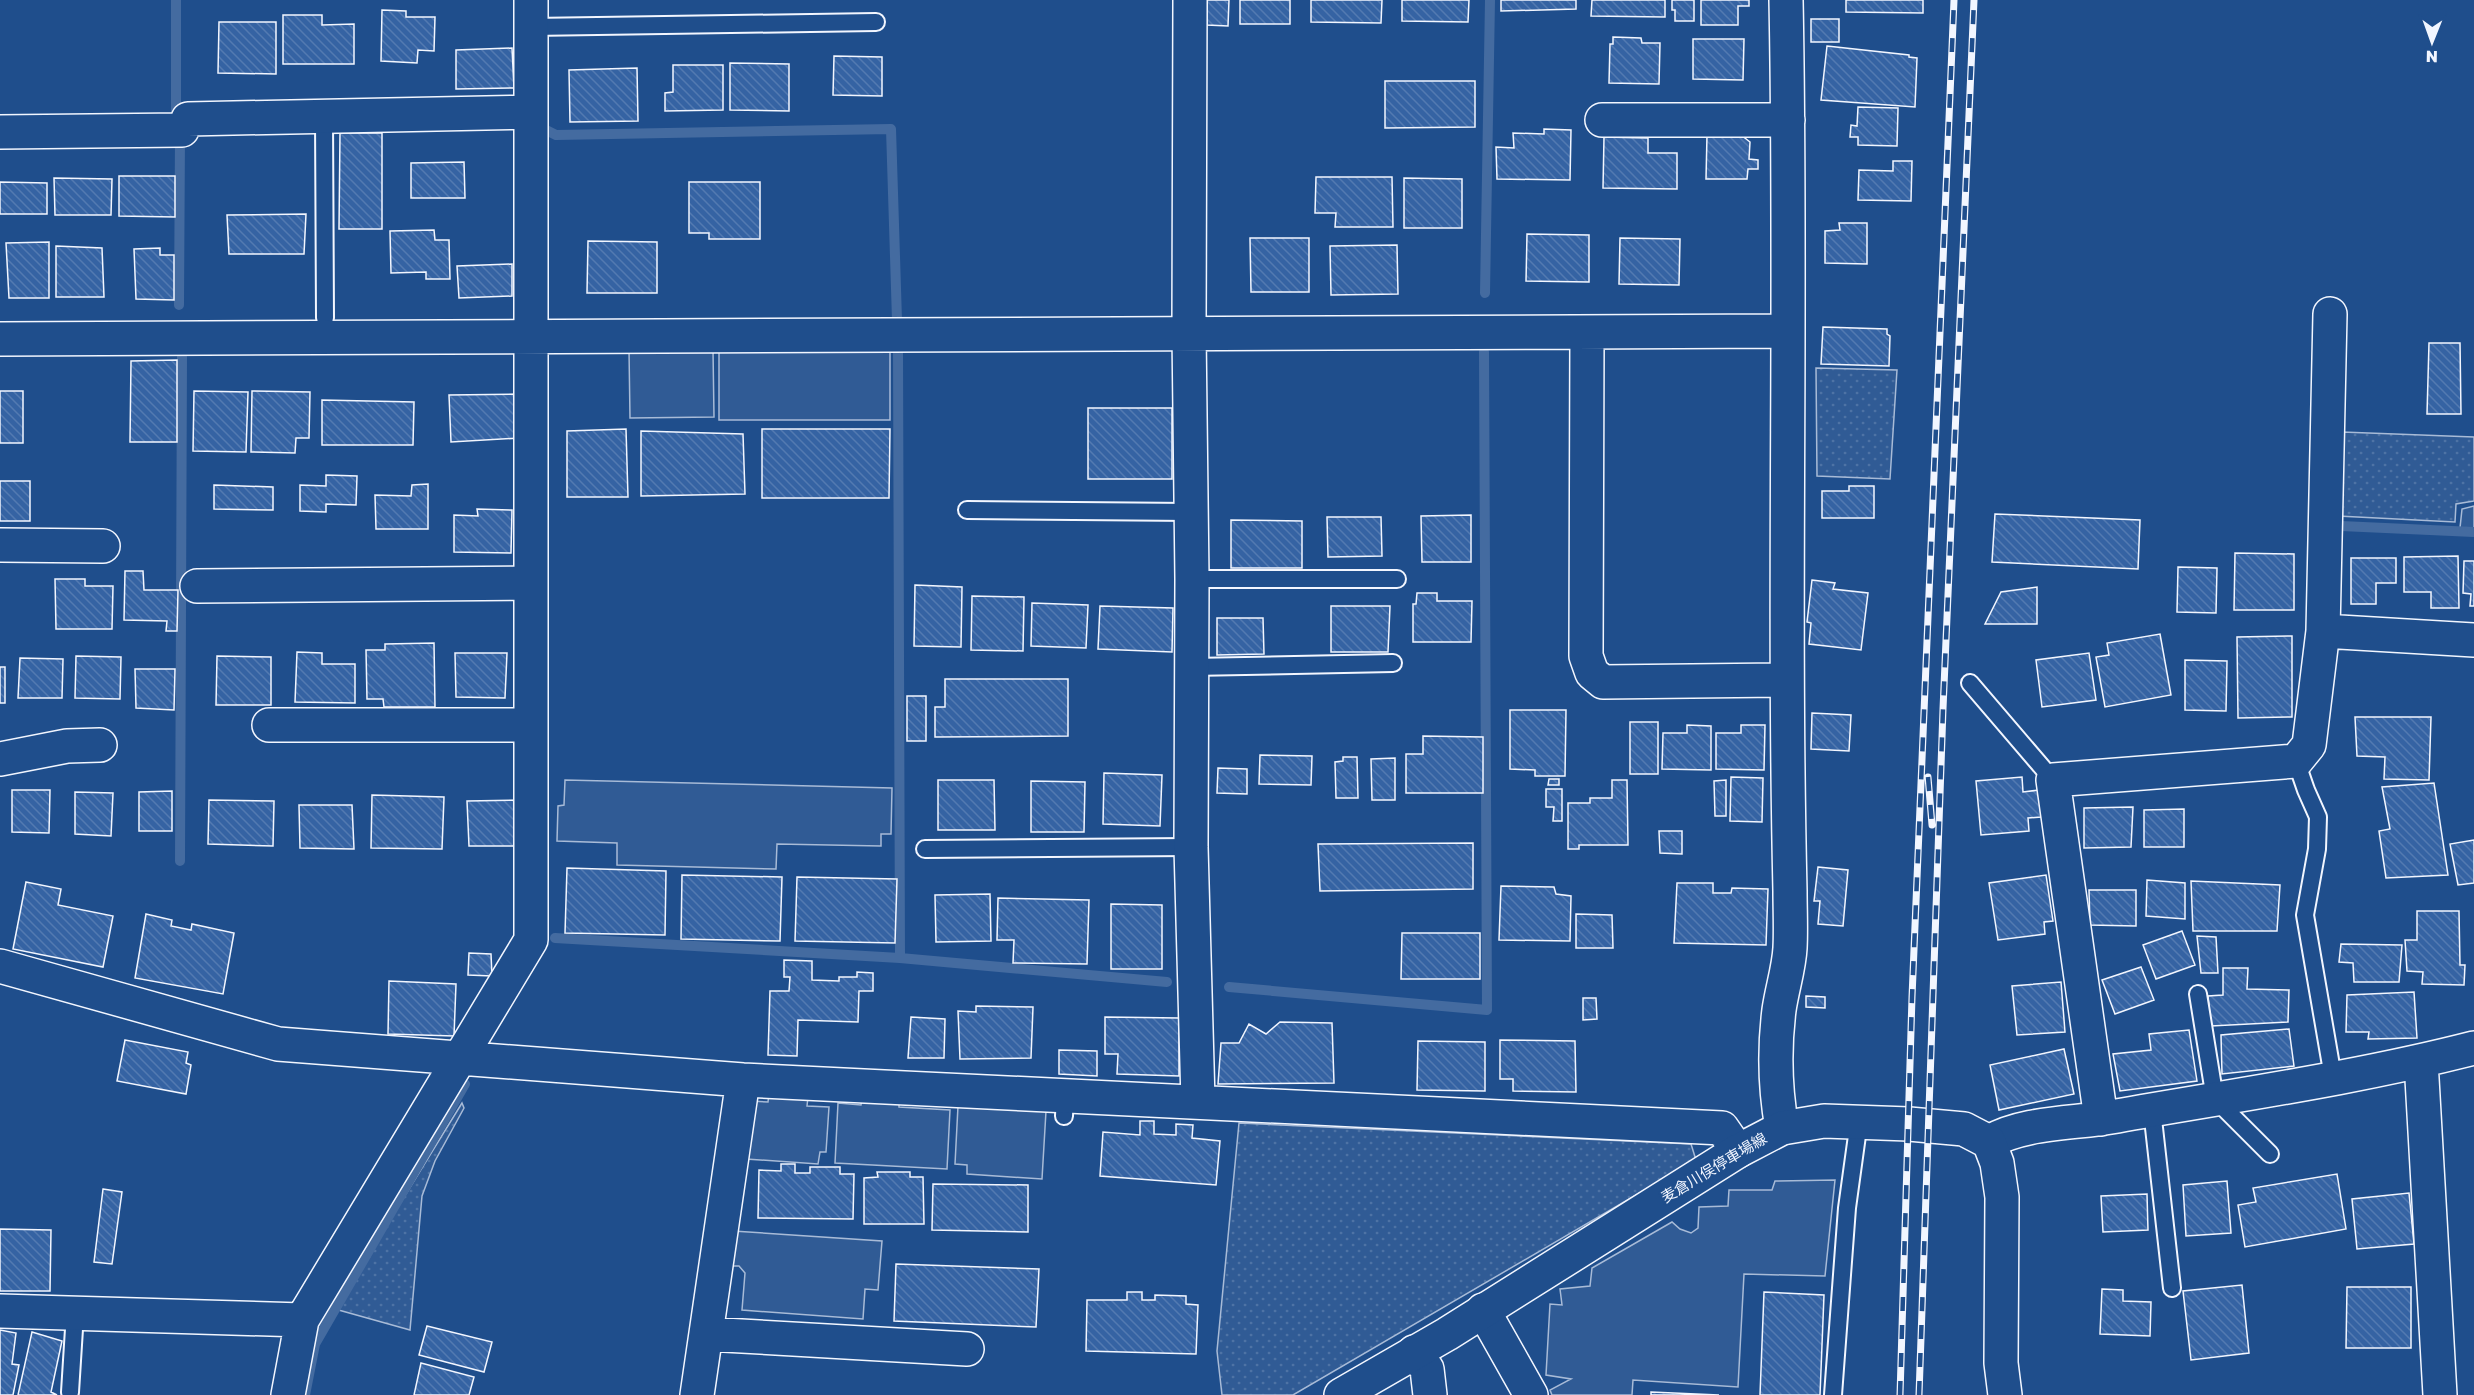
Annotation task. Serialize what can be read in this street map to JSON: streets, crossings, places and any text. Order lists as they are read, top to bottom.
{
  "streets": {
    "street": ["麦倉川俣停車場線"]
  },
  "north": "bottom"
}
